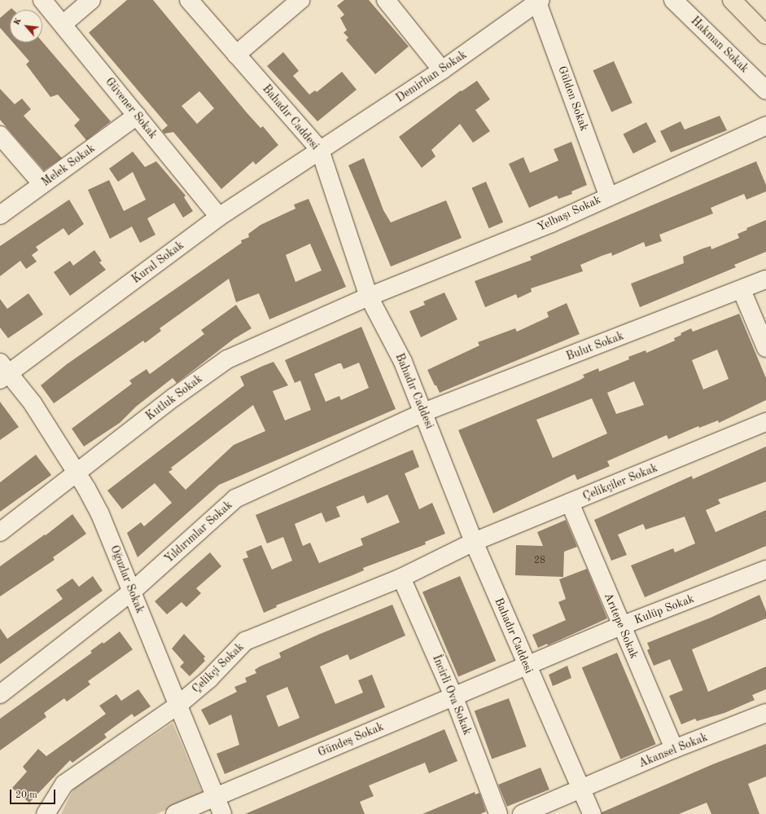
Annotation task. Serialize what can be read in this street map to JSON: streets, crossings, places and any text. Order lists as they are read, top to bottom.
{
  "streets": {
    "street": [
      "Hakman Sokak",
      "Demirhan Sokak",
      "Gülden Sokak",
      "Güvener Sokak",
      "Bahadır Caddesi",
      "Melek Sokak",
      "Yelbaşı Sokak",
      "Kural Sokak",
      "Bulut Sokak",
      "Kutluk Sokak",
      "Çelikçiler Sokak",
      "Yıldırımlar Sokak",
      "Oğuzlar Sokak",
      "Kulüp Sokak",
      "Arıtepe Sokak",
      "Çelikçi Sokak",
      "İncirli Ova Sokak",
      "Gündeş Sokak",
      "Akansel Sokak"
    ]
  },
  "crossings": [
    ["Demirhan Sokak", "Gülden Sokak"],
    ["Demirhan Sokak", "Bahadır Caddesi"],
    ["Demirhan Sokak", "Kural Sokak"],
    ["Gülden Sokak", "Yelbaşı Sokak"],
    ["Güvener Sokak", "Melek Sokak"],
    ["Güvener Sokak", "Kural Sokak"],
    ["Bahadır Caddesi", "Yelbaşı Sokak"],
    ["Bahadır Caddesi", "Kural Sokak"],
    ["Bahadır Caddesi", "Bulut Sokak"],
    ["Bahadır Caddesi", "Kutluk Sokak"],
    ["Bahadır Caddesi", "Çelikçiler Sokak"],
    ["Bahadır Caddesi", "Yıldırımlar Sokak"],
    ["Bahadır Caddesi", "Kulüp Sokak"],
    ["Bahadır Caddesi", "Çelikçi Sokak"],
    ["Bahadır Caddesi", "Gündeş Sokak"],
    ["Bahadır Caddesi", "Akansel Sokak"],
    ["Yelbaşı Sokak", "Kutluk Sokak"],
    ["Kural Sokak", "Oğuzlar Sokak"],
    ["Bulut Sokak", "Yıldırımlar Sokak"],
    ["Kutluk Sokak", "Oğuzlar Sokak"],
    ["Çelikçiler Sokak", "Arıtepe Sokak"],
    ["Çelikçiler Sokak", "Çelikçi Sokak"],
    ["Yıldırımlar Sokak", "Oğuzlar Sokak"],
    ["Oğuzlar Sokak", "Çelikçi Sokak"],
    ["Oğuzlar Sokak", "Gündeş Sokak"],
    ["Kulüp Sokak", "Arıtepe Sokak"],
    ["Kulüp Sokak", "Gündeş Sokak"],
    ["Arıtepe Sokak", "Akansel Sokak"],
    ["Çelikçi Sokak", "İncirli Ova Sokak"],
    ["İncirli Ova Sokak", "Gündeş Sokak"]
  ],
  "house_numbers": ["28"],
  "scale_bar": "20 m",
  "north": "top left"
}
